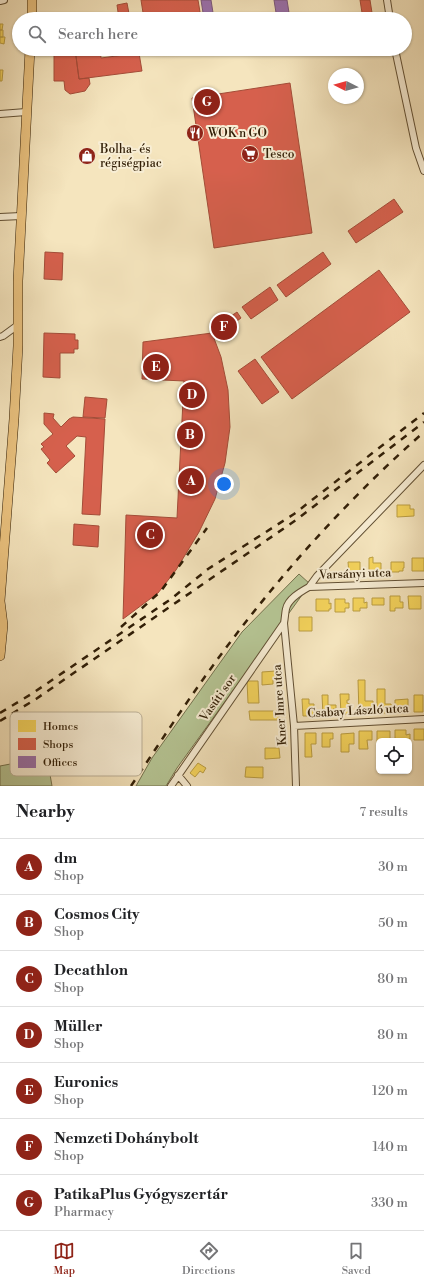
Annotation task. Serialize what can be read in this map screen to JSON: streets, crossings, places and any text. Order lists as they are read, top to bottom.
{
  "streets": {
    "street": [
      "Varsányi utca",
      "Vasúti sor",
      "Kner Imre utca",
      "Csabay László utca"
    ]
  },
  "crossings": [
    ["Varsányi utca", "Vasúti sor"],
    ["Varsányi utca", "Kner Imre utca"],
    ["Vasúti sor", "Kner Imre utca"],
    ["Kner Imre utca", "Csabay László utca"]
  ],
  "places": {
    "restaurant": ["WOK n GO"],
    "supermarket": ["Tesco"],
    "shop": ["Bolha- és régiségpiac"]
  },
  "legend": ["Homes", "Shops", "Offices"],
  "north": "left",
  "page": {
    "search": "Search here",
    "pins": [
      "G",
      "F",
      "E",
      "D",
      "B",
      "A",
      "C"
    ],
    "heading": ["Nearby", "7 results"],
    "list": [
      {
        "mark": "A",
        "name": "dm",
        "note": "Shop",
        "value": "30 m"
      },
      {
        "mark": "B",
        "name": "Cosmos City",
        "note": "Shop",
        "value": "50 m"
      },
      {
        "mark": "C",
        "name": "Decathlon",
        "note": "Shop",
        "value": "80 m"
      },
      {
        "mark": "D",
        "name": "Müller",
        "note": "Shop",
        "value": "80 m"
      },
      {
        "mark": "E",
        "name": "Euronics",
        "note": "Shop",
        "value": "120 m"
      },
      {
        "mark": "F",
        "name": "Nemzeti Dohánybolt",
        "note": "Shop",
        "value": "140 m"
      },
      {
        "mark": "G",
        "name": "PatikaPlus Gyógyszertár",
        "note": "Pharmacy",
        "value": "330 m"
      }
    ],
    "nav": ["Map", "Directions", "Saved"]
  }
}
